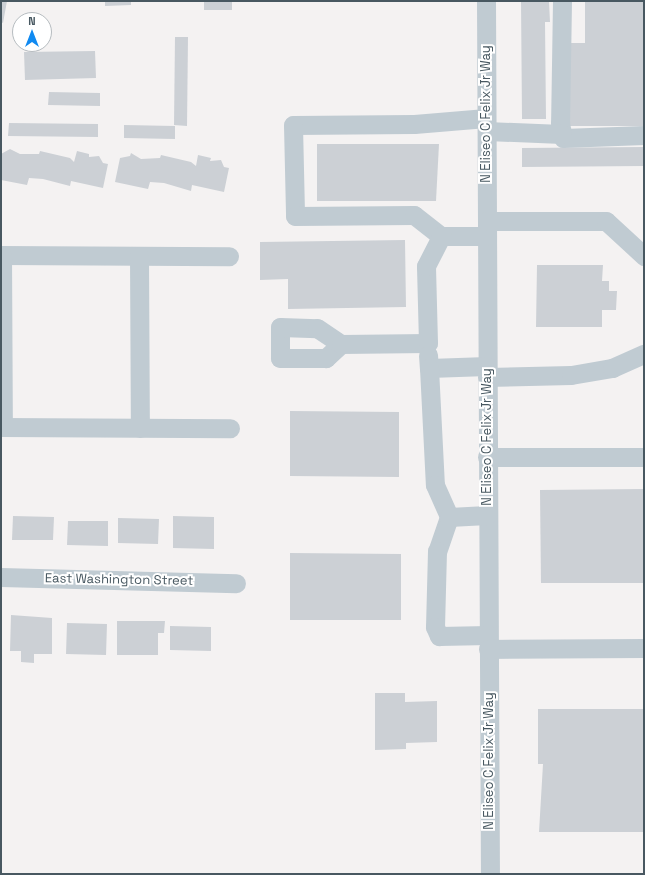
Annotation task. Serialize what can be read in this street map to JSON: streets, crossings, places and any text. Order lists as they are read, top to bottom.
{
  "streets": {
    "street": ["N Eliseo C Felix Jr Way", "East Washington Street"]
  },
  "north": "top"
}
